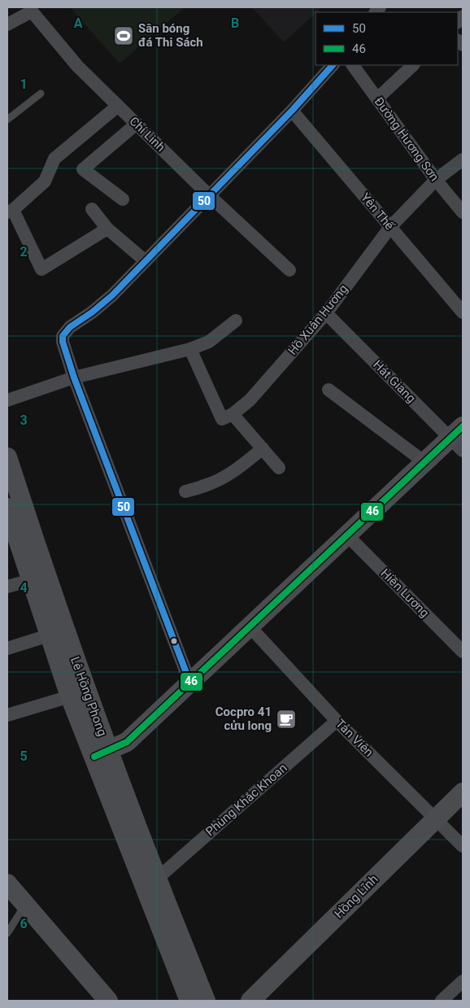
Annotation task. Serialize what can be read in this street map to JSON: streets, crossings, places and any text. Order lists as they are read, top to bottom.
{
  "streets": {
    "main road": ["Lê Hồng Phong", "Hồng Lĩnh"],
    "street": [
      "Chí Linh",
      "Đường Hương Sơn",
      "Yên Thế",
      "Hồ Xuân Hương",
      "Hát Giang",
      "Hiền Lương",
      "Tản Viên",
      "Phùng Khắc Khoan"
    ]
  },
  "crossings": [
    ["Đường Hương Sơn", "Hồ Xuân Hương"],
    ["Yên Thế", "Hồ Xuân Hương"],
    ["Hồ Xuân Hương", "Hát Giang"],
    ["Lê Hồng Phong", "Phùng Khắc Khoan"],
    ["Tản Viên", "Phùng Khắc Khoan"],
    ["Tản Viên", "Hồng Lĩnh"]
  ],
  "places": {
    "sports": ["Sân bóng đá Thi Sách"],
    "cafe": ["Cocpro 41 cửu long"]
  },
  "lines": ["transit line 50", "transit line 46"],
  "legend": ["50", "46"],
  "grid": {
    "columns": ["A", "B"],
    "rows": [
      "1",
      "2",
      "3",
      "4",
      "5",
      "6"
    ]
  }
}
